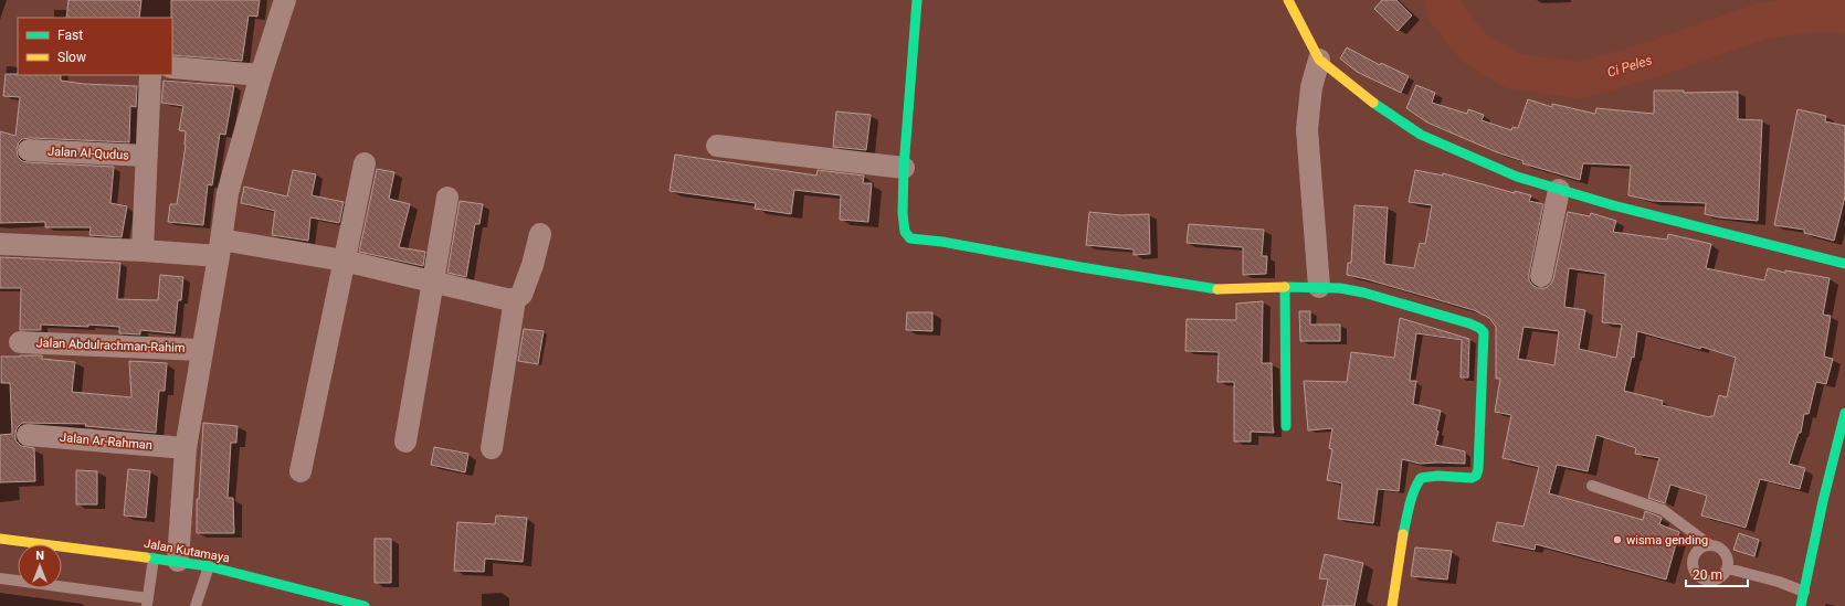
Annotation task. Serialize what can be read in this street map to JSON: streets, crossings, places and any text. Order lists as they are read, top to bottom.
{
  "streets": {
    "street": [
      "Jalan Al-Qudus",
      "Jalan Abdulrachman-Rahim",
      "Jalan Ar-Rahman",
      "Jalan Kutamaya"
    ]
  },
  "water": ["Ci Peles"],
  "places": ["wisma gending"],
  "legend": ["Fast", "Slow"],
  "scale_bar": "20 m",
  "north": "top"
}
